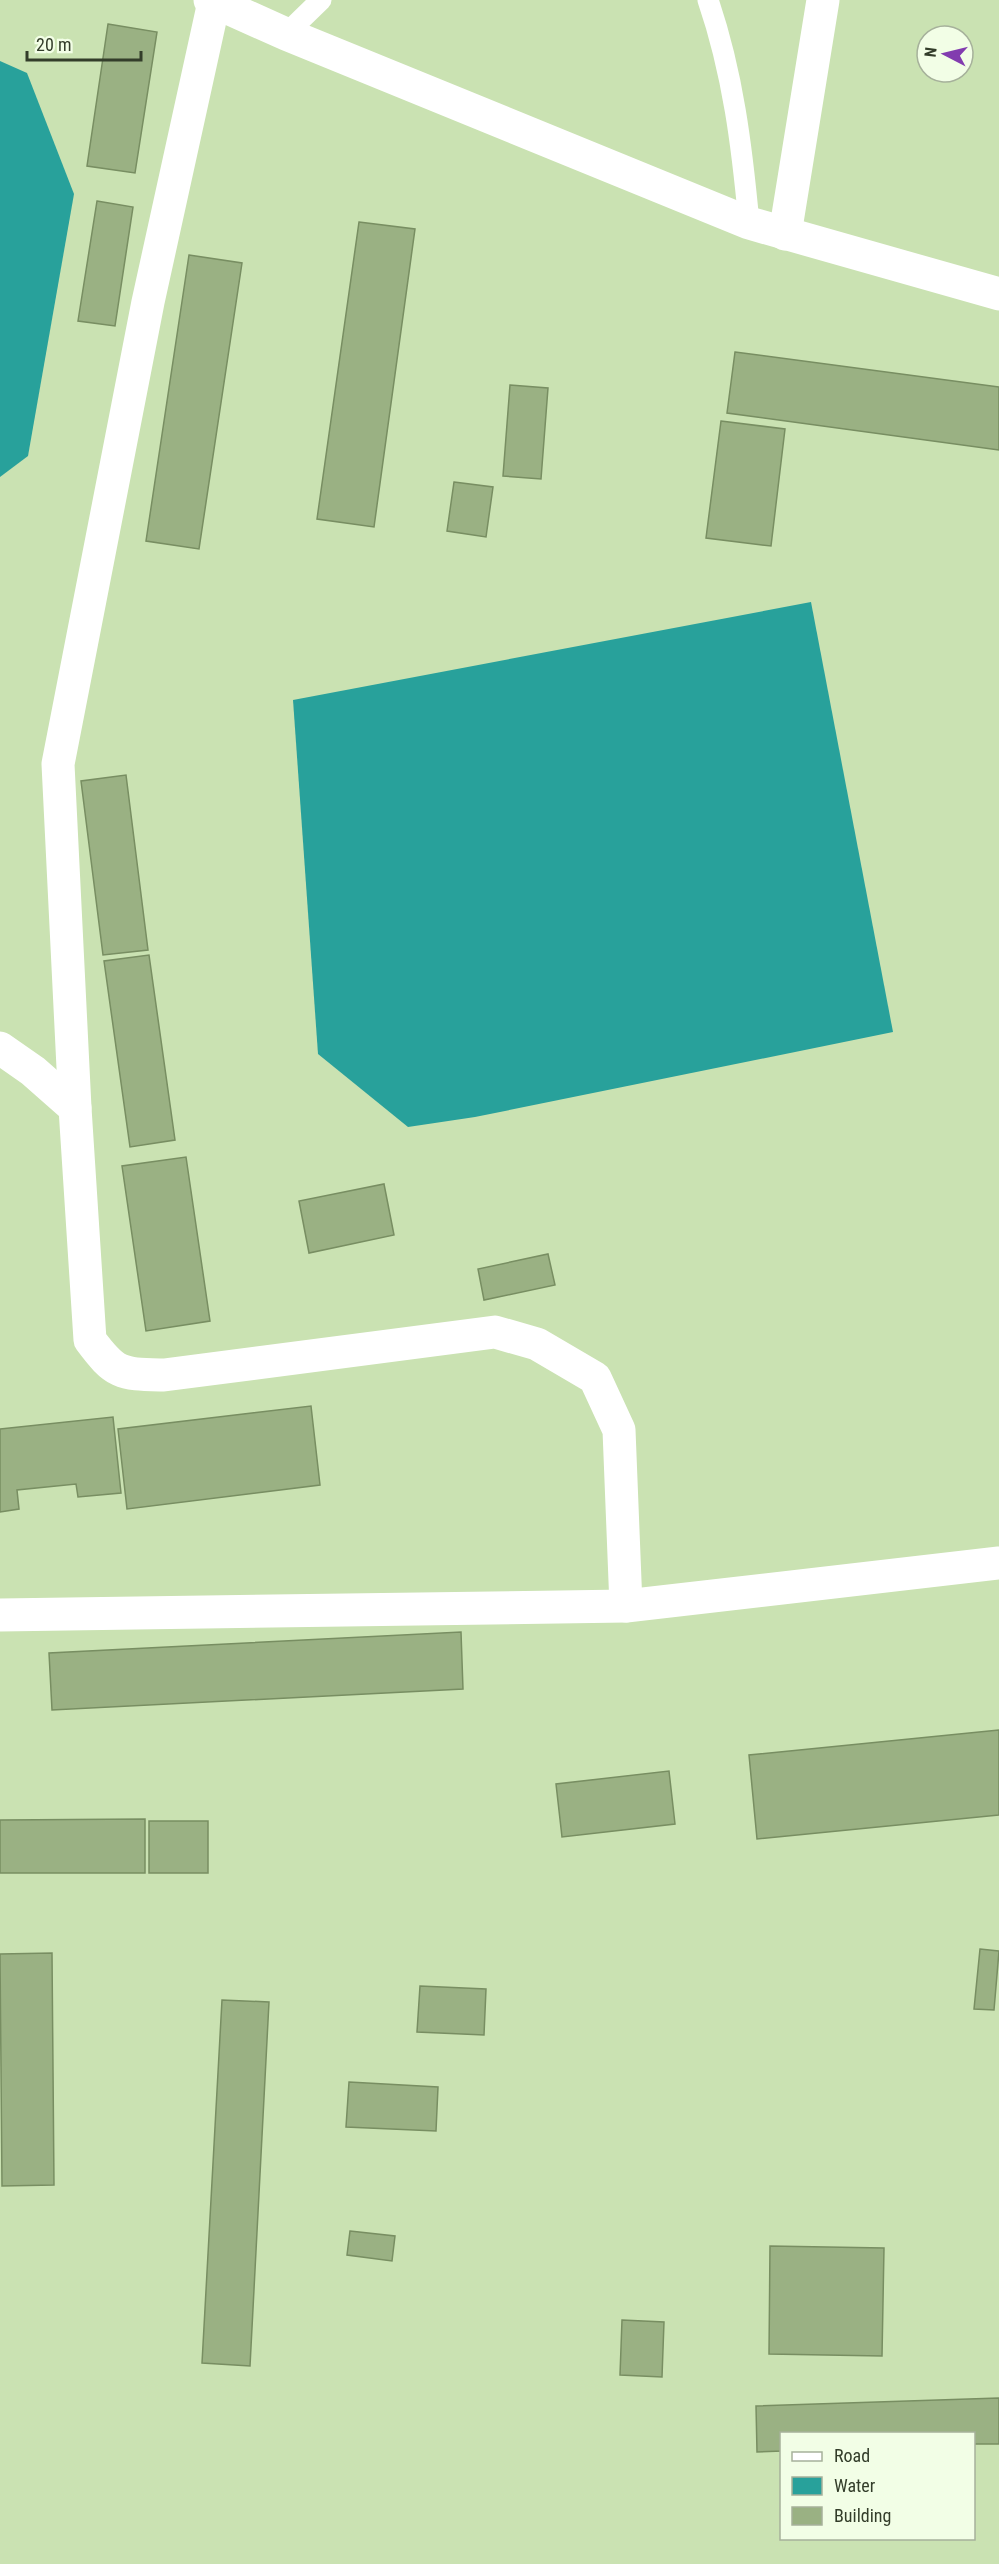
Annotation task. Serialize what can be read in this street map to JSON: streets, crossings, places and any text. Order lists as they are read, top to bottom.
{
  "legend": ["Road", "Water", "Building"],
  "scale_bar": "20 m",
  "north": "left"
}
